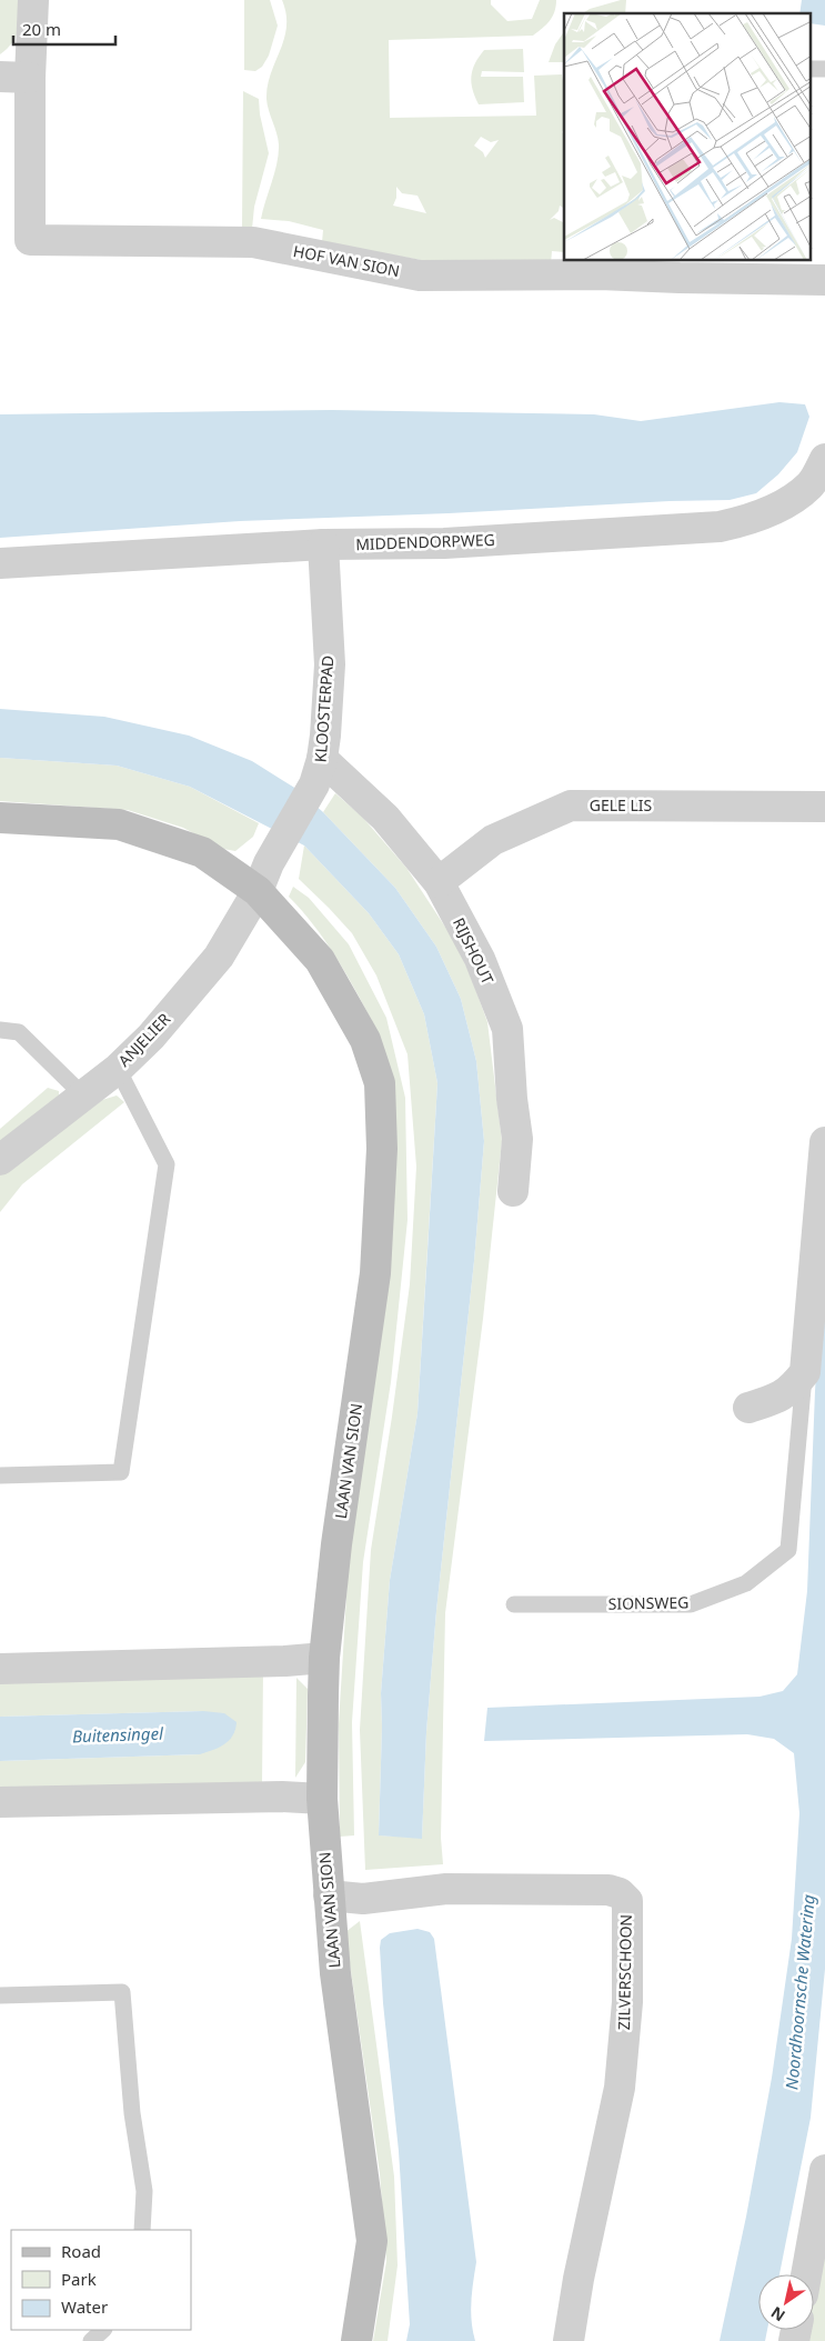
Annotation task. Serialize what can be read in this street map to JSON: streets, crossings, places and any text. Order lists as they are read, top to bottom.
{
  "streets": {
    "street": [
      "HOF VAN SION",
      "MIDDENDORPWEG",
      "KLOOSTERPAD",
      "GELE LIS",
      "RIJSHOUT",
      "ANJELIER",
      "LAAN VAN SION",
      "SIONSWEG",
      "ZILVERSCHOON"
    ]
  },
  "crossings": [
    ["MIDDENDORPWEG", "KLOOSTERPAD"],
    ["KLOOSTERPAD", "RIJSHOUT"],
    ["KLOOSTERPAD", "ANJELIER"],
    ["KLOOSTERPAD", "LAAN VAN SION"],
    ["GELE LIS", "RIJSHOUT"],
    ["ANJELIER", "LAAN VAN SION"],
    ["LAAN VAN SION", "ZILVERSCHOON"]
  ],
  "water": ["Buitensingel", "Noordhoornsche Watering"],
  "legend": ["Road", "Park", "Water"],
  "scale_bar": "20 m",
  "north": "bottom left"
}
